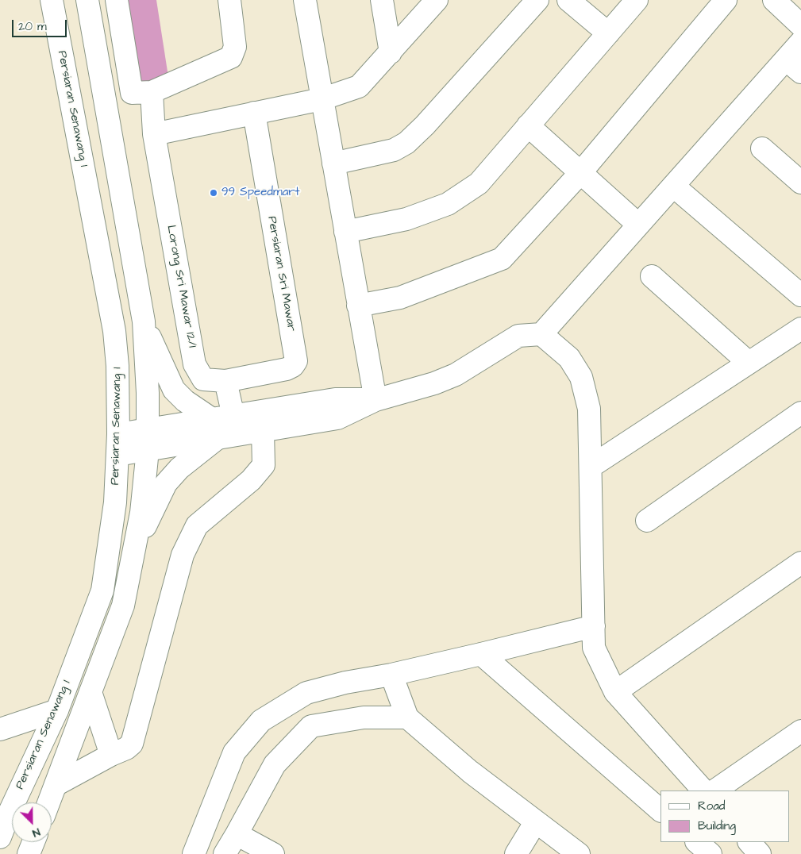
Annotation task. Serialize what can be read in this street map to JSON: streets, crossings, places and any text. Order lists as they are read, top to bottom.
{
  "streets": {
    "street": ["Persiaran Senawang 1", "Persiaran Sri Mawar", "Lorong Sri Mawar 12/1"]
  },
  "crossings": [
    ["Persiaran Sri Mawar", "Lorong Sri Mawar 12/1"]
  ],
  "places": ["99 Speedmart"],
  "legend": ["Road", "Building"],
  "scale_bar": "20 m",
  "north": "bottom right"
}
